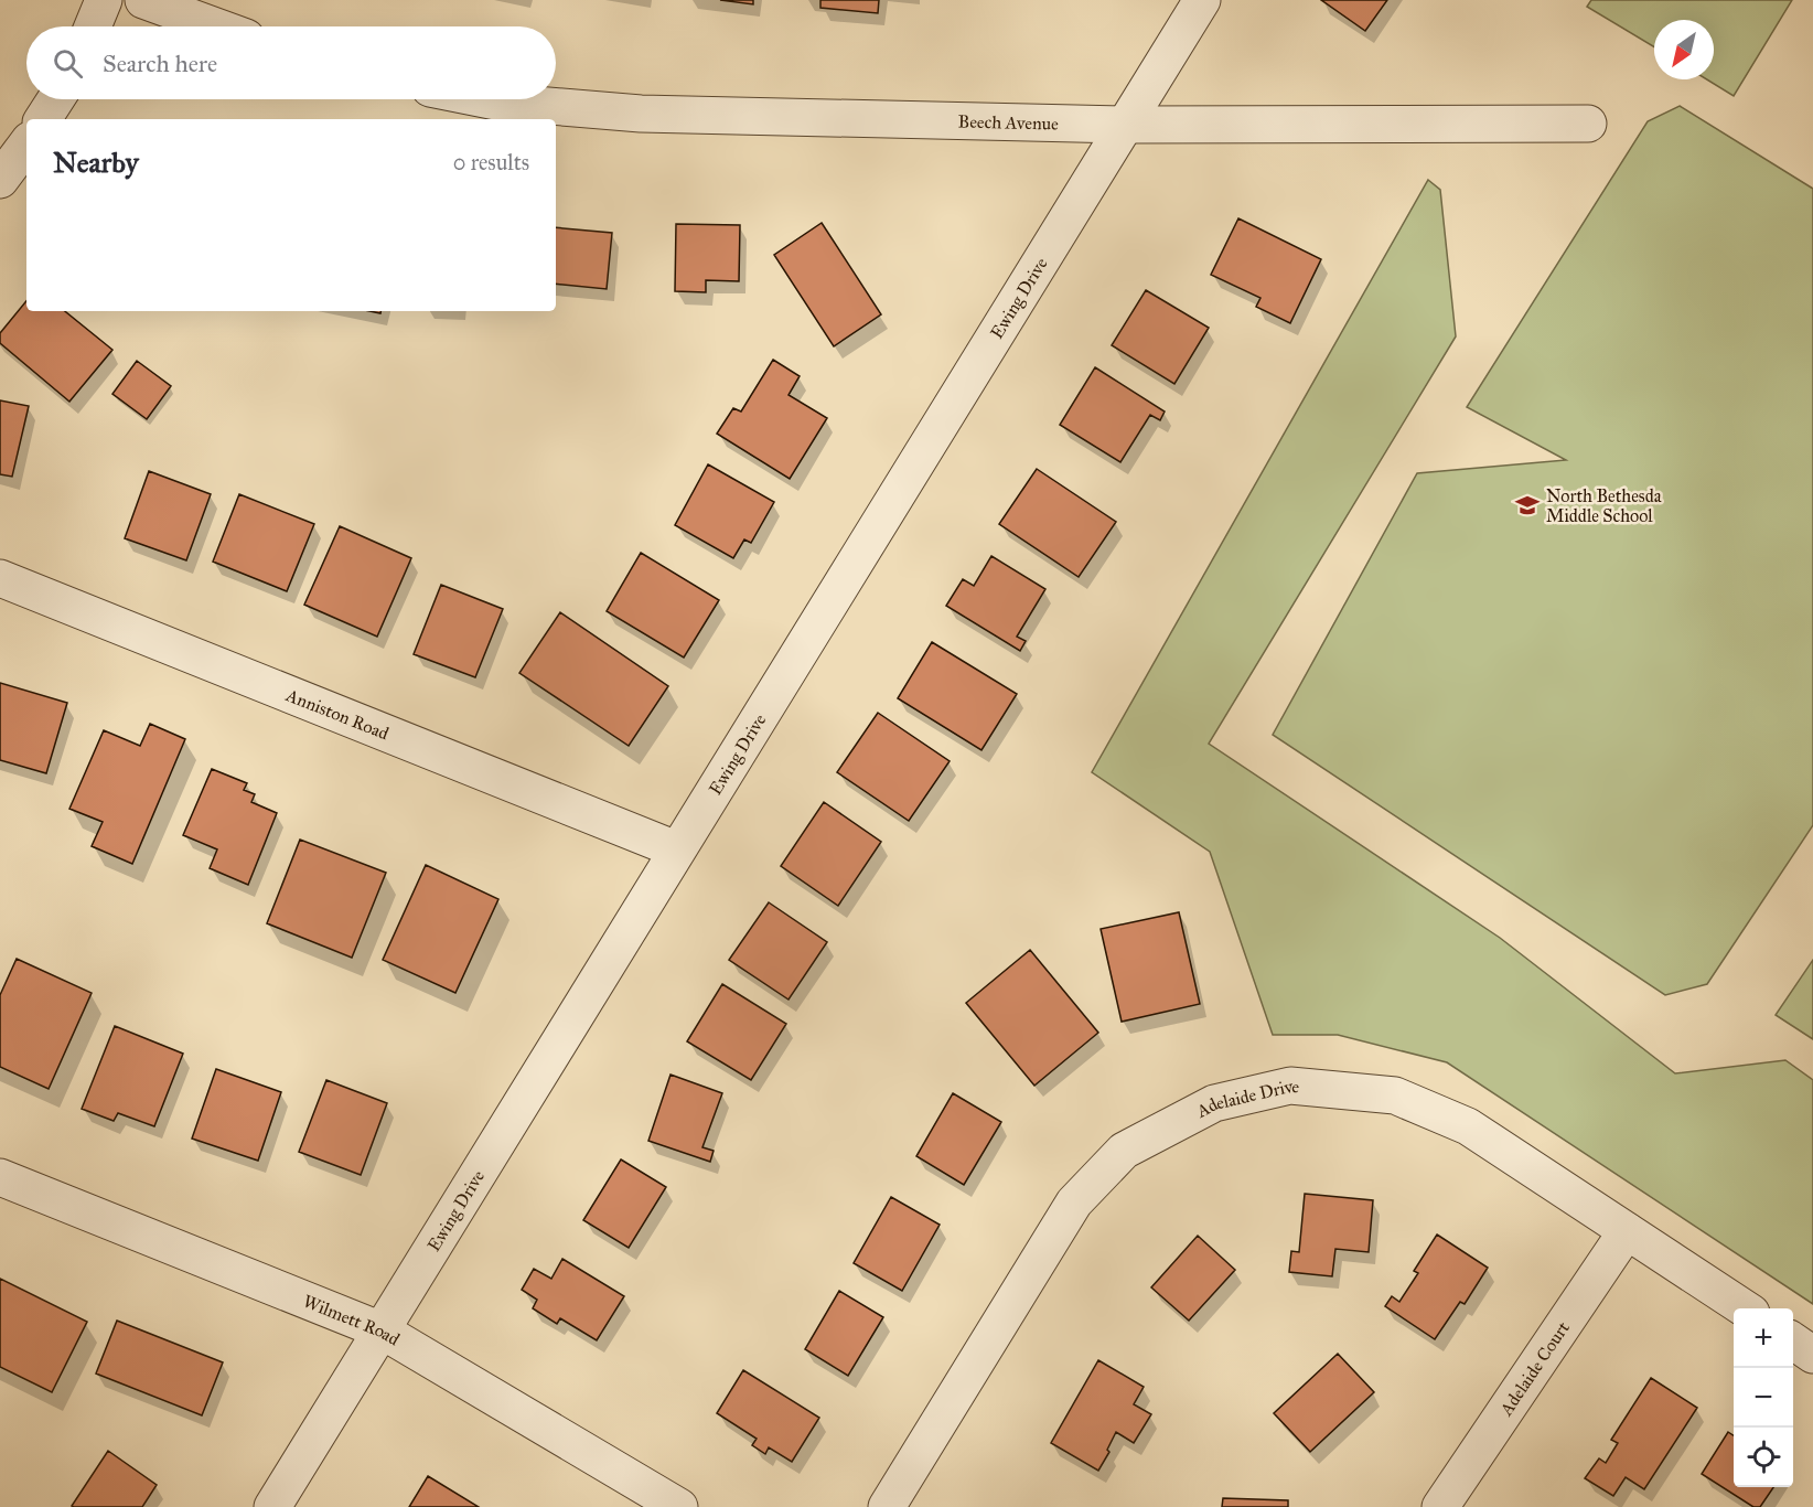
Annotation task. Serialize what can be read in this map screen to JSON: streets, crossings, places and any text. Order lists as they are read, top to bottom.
{
  "streets": {
    "street": [
      "Beech Avenue",
      "Ewing Drive",
      "Anniston Road",
      "Adelaide Drive",
      "Wilmett Road",
      "Adelaide Court"
    ]
  },
  "crossings": [
    ["Beech Avenue", "Ewing Drive"],
    ["Ewing Drive", "Anniston Road"],
    ["Ewing Drive", "Wilmett Road"],
    ["Adelaide Drive", "Adelaide Court"]
  ],
  "places": {
    "school or university": ["North Bethesda Middle School"]
  },
  "north": "bottom left",
  "page": {
    "search": "Search here",
    "heading": ["Nearby", "0 results"],
    "map_buttons": ["+", "−"]
  }
}
